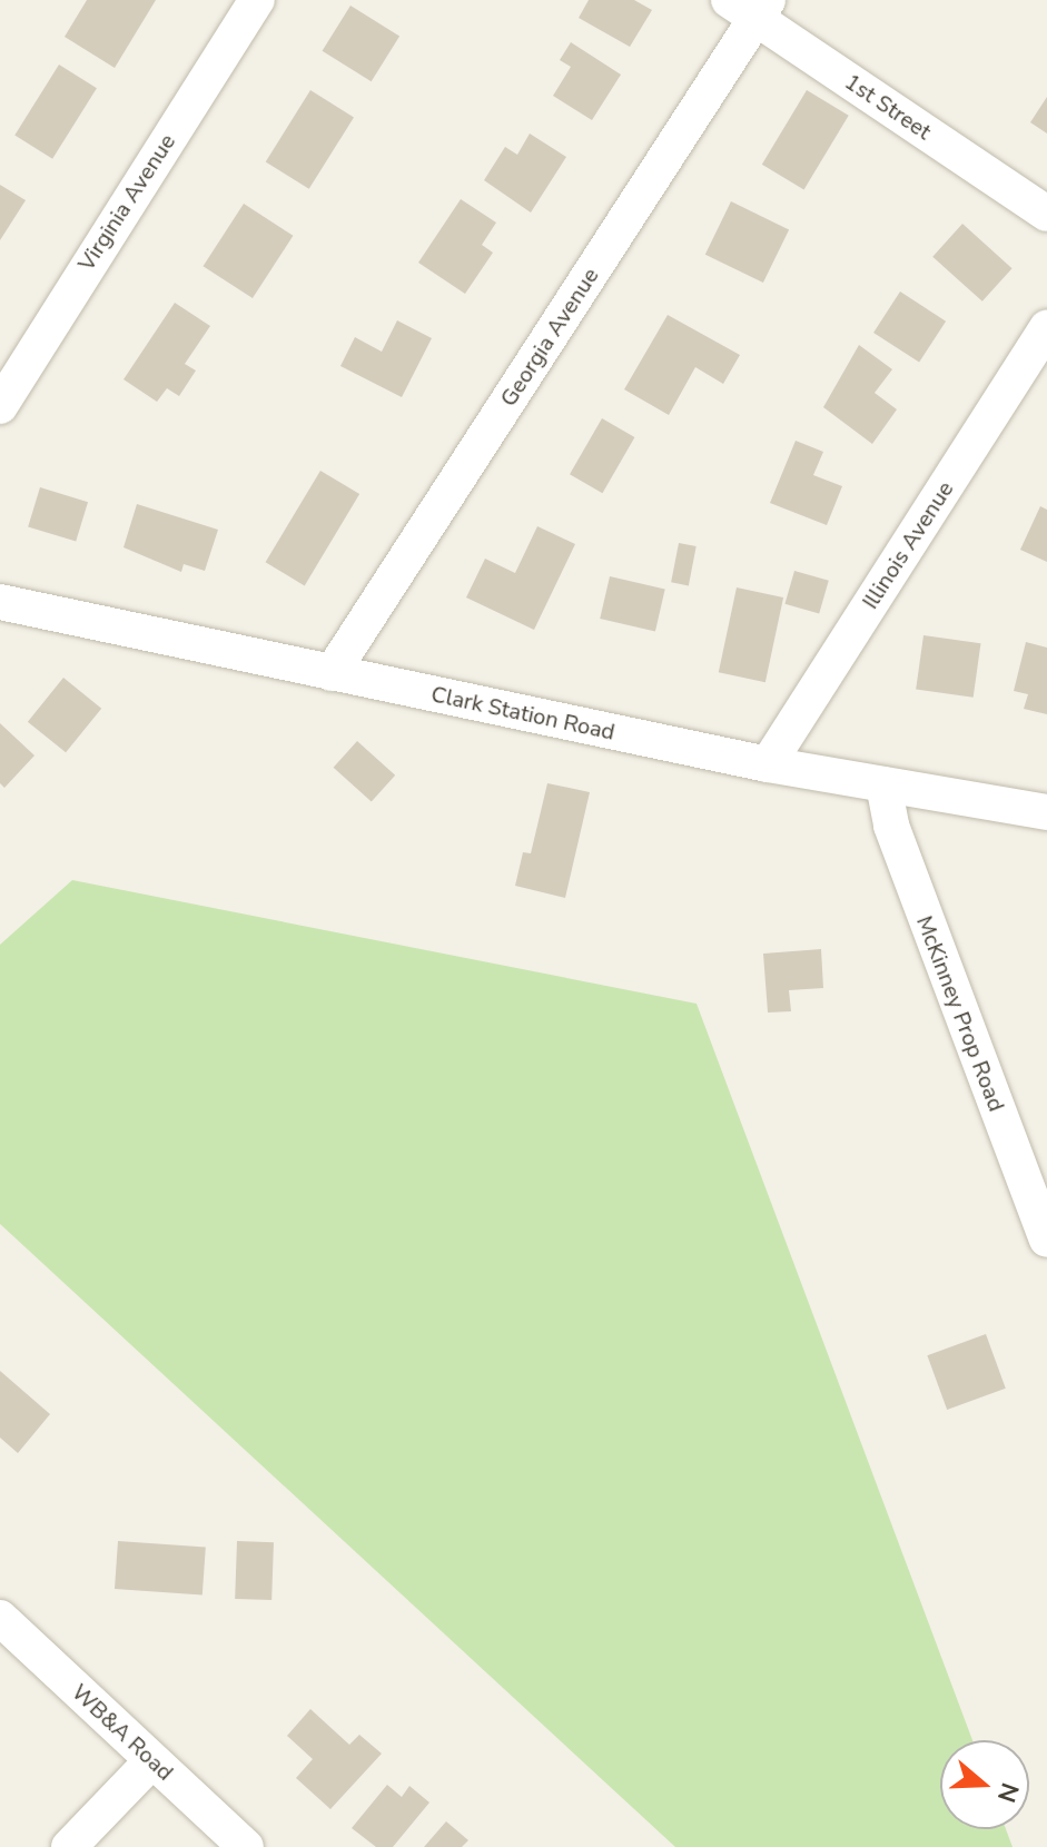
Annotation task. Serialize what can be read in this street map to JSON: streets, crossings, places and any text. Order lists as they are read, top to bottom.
{
  "streets": {
    "street": [
      "1st Street",
      "Virginia Avenue",
      "Georgia Avenue",
      "Illinois Avenue",
      "Clark Station Road",
      "McKinney Prop Road",
      "WB&A Road"
    ]
  },
  "crossings": [
    ["1st Street", "Georgia Avenue"],
    ["Georgia Avenue", "Clark Station Road"],
    ["Illinois Avenue", "Clark Station Road"],
    ["Clark Station Road", "McKinney Prop Road"]
  ],
  "north": "right"
}
